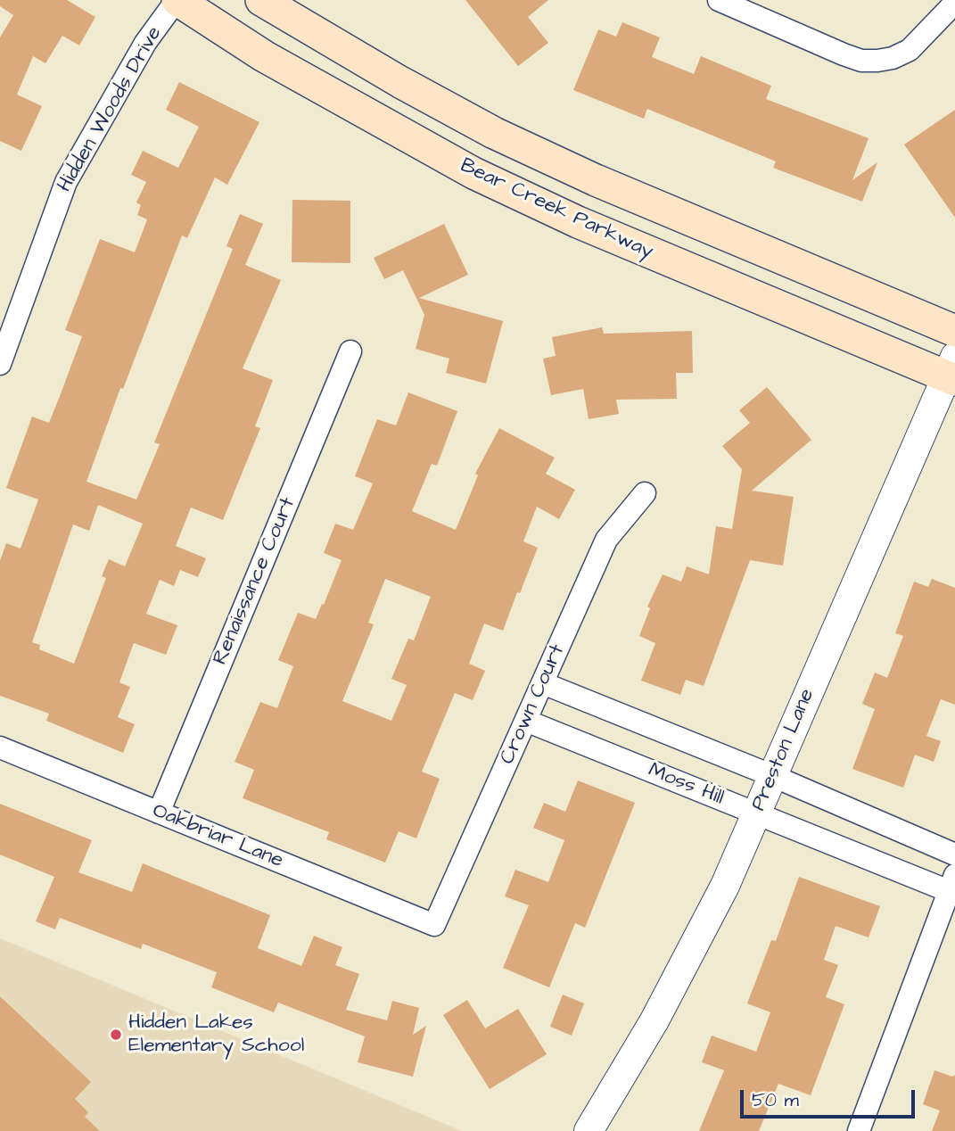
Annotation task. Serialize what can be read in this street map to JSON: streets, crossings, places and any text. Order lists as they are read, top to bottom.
{
  "streets": {
    "main road": ["Bear Creek Parkway"],
    "street": [
      "Hidden Woods Drive",
      "Renaissance Court",
      "Crown Court",
      "Preston Lane",
      "Moss Hill",
      "Oakbriar Lane"
    ]
  },
  "crossings": [
    ["Hidden Woods Drive", "Bear Creek Parkway"],
    ["Bear Creek Parkway", "Preston Lane"],
    ["Renaissance Court", "Oakbriar Lane"],
    ["Crown Court", "Moss Hill"],
    ["Crown Court", "Oakbriar Lane"],
    ["Preston Lane", "Moss Hill"]
  ],
  "places": ["Hidden Lakes Elementary School"],
  "scale_bar": "50 m"
}
